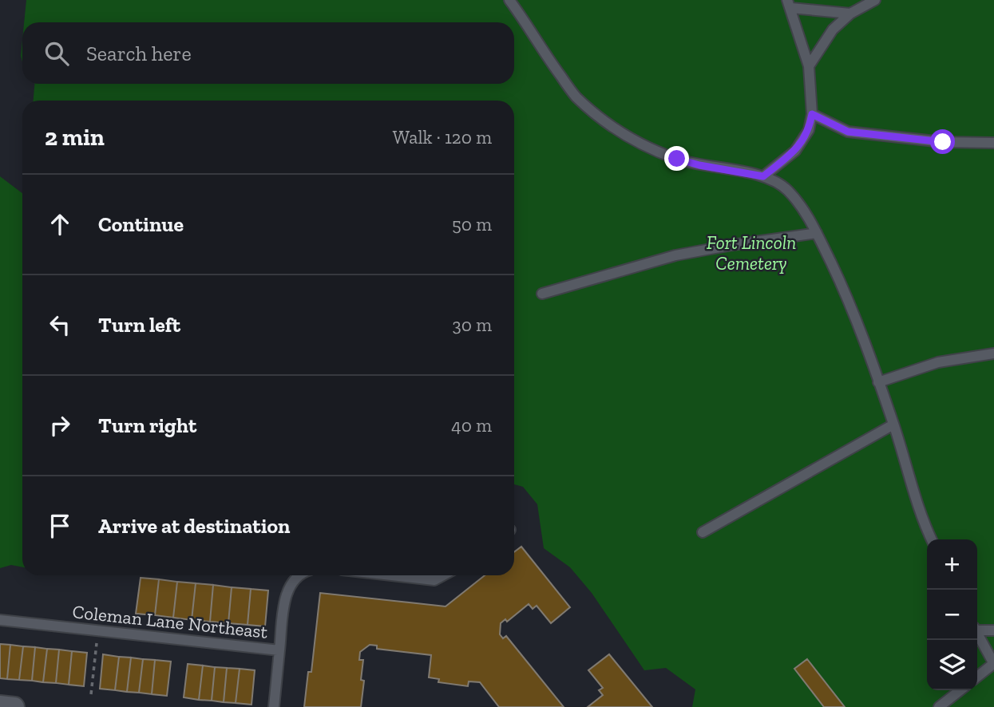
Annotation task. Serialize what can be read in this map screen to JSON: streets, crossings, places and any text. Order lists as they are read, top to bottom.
{
  "streets": {
    "lane": ["Coleman Lane Northeast"]
  },
  "parks": ["Fort Lincoln Cemetery"],
  "page": {
    "search": "Search here",
    "heading": ["2 min", "Walk · 120 m"],
    "list": [
      ["Continue", "50 m"],
      ["Turn left", "30 m"],
      ["Turn right", "40 m"],
      "Arrive at destination"
    ],
    "map_buttons": ["+", "−"]
  }
}
